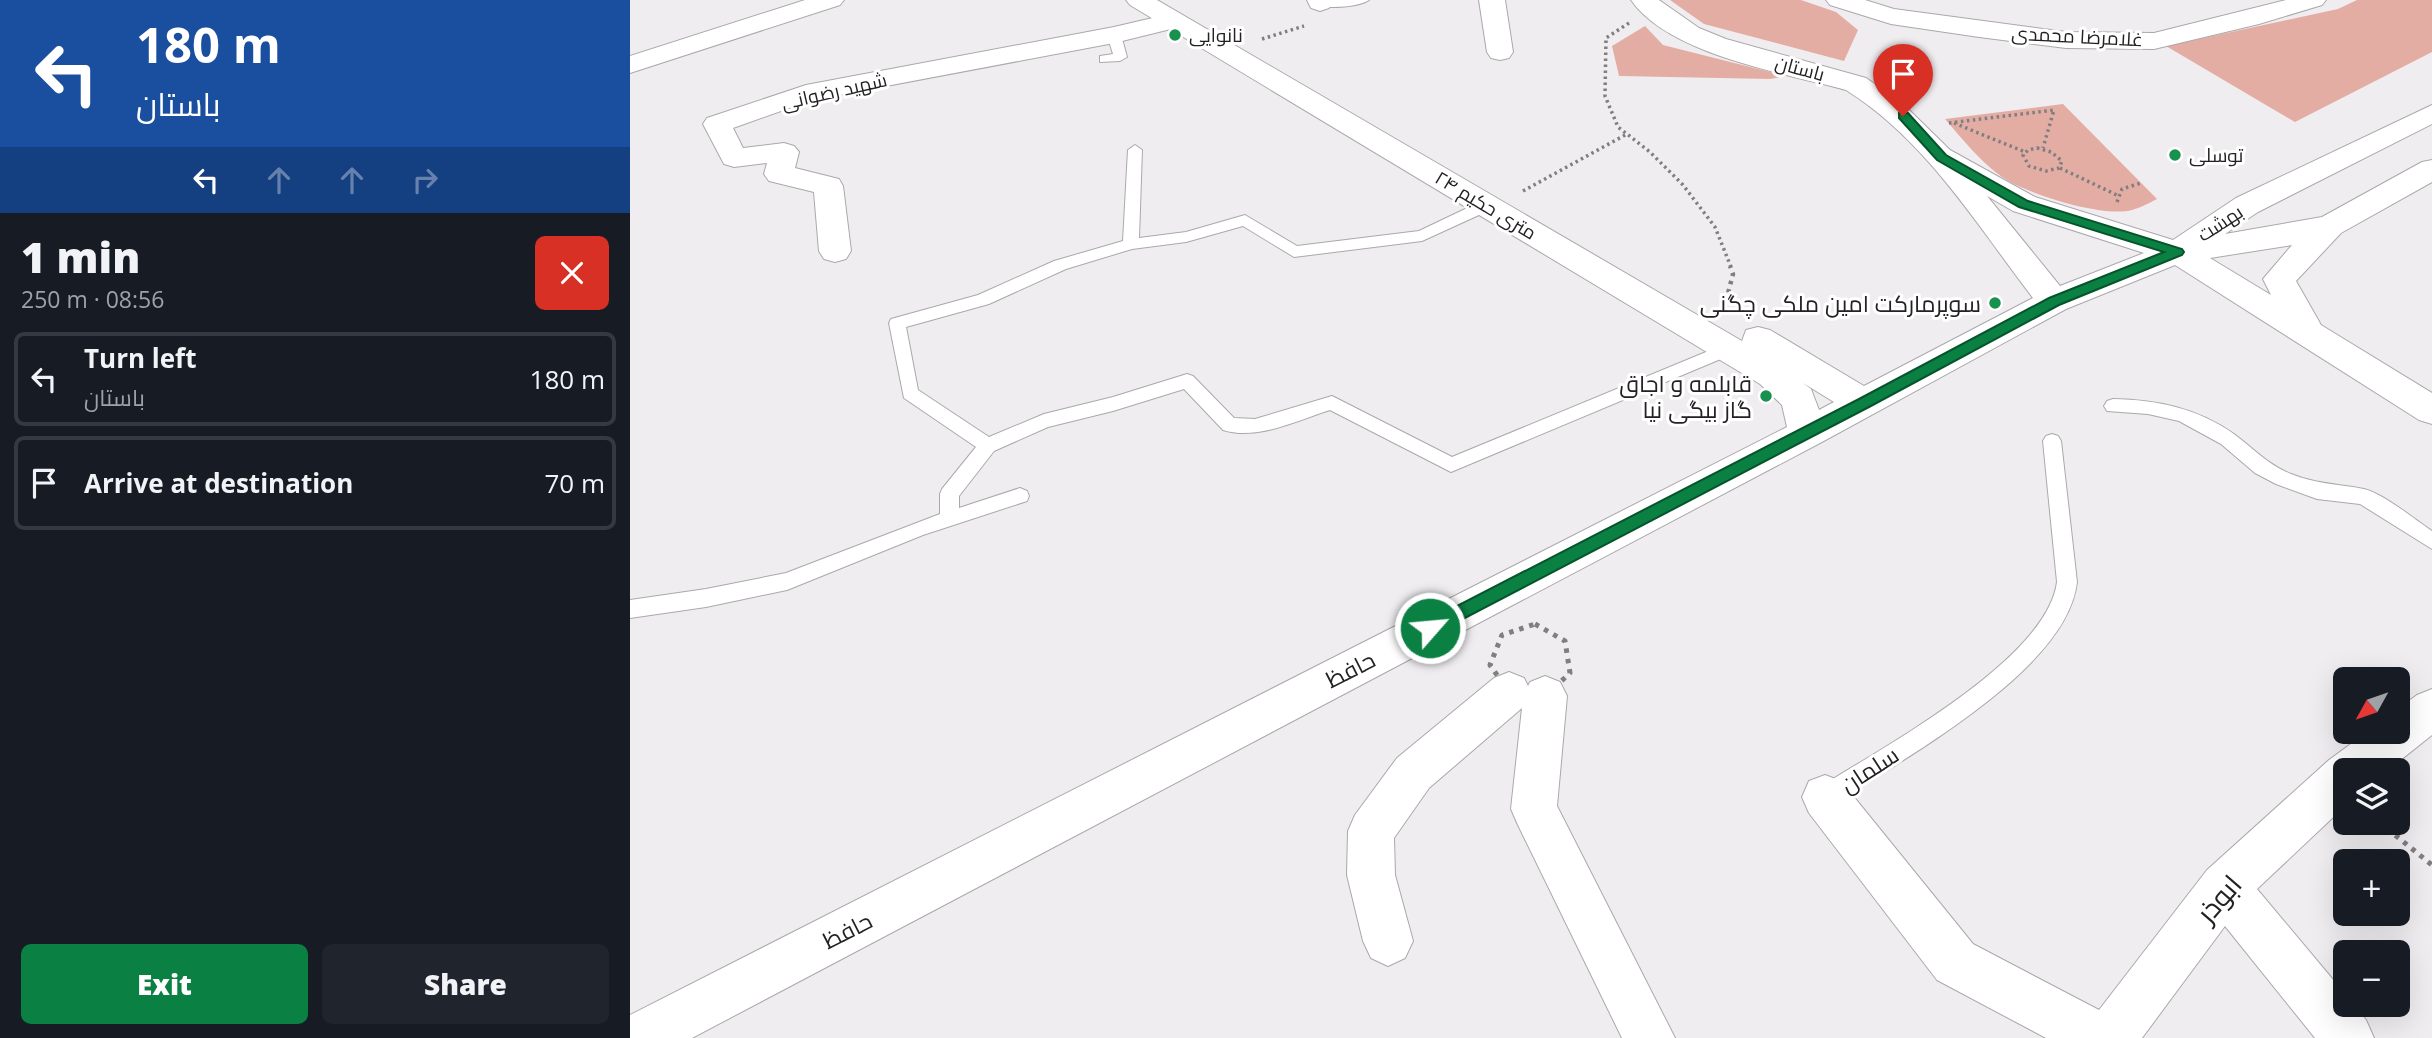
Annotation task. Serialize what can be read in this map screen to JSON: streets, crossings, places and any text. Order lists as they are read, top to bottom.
{
  "streets": {
    "main road": [
      "غلامرضا محمدی",
      "باستان",
      "شهید رضوانی",
      "۲۴ متری حکیم",
      "بهشت",
      "حافظ",
      "سلمان",
      "ابوذر"
    ]
  },
  "crossings": [
    ["باستان", "بهشت"],
    ["باستان", "حافظ"],
    ["شهید رضوانی", "۲۴ متری حکیم"],
    ["۲۴ متری حکیم", "حافظ"],
    ["بهشت", "حافظ"]
  ],
  "places": [
    "نانوایی",
    "توسلی",
    "سوپرمارکت امین ملکی چگنی",
    "قابلمه و اجاق گاز بیگی نیا"
  ],
  "north": "bottom left",
  "page": {
    "turn": ["180 m", "باستان"],
    "heading": ["1 min", "250 m · 08:56"],
    "list": [
      {
        "name": "Turn left",
        "note": "باستان",
        "value": "180 m"
      },
      {
        "name": "Arrive at destination",
        "value": "70 m"
      }
    ],
    "map_buttons": ["+", "−"],
    "buttons": ["Exit", "Share"]
  }
}
